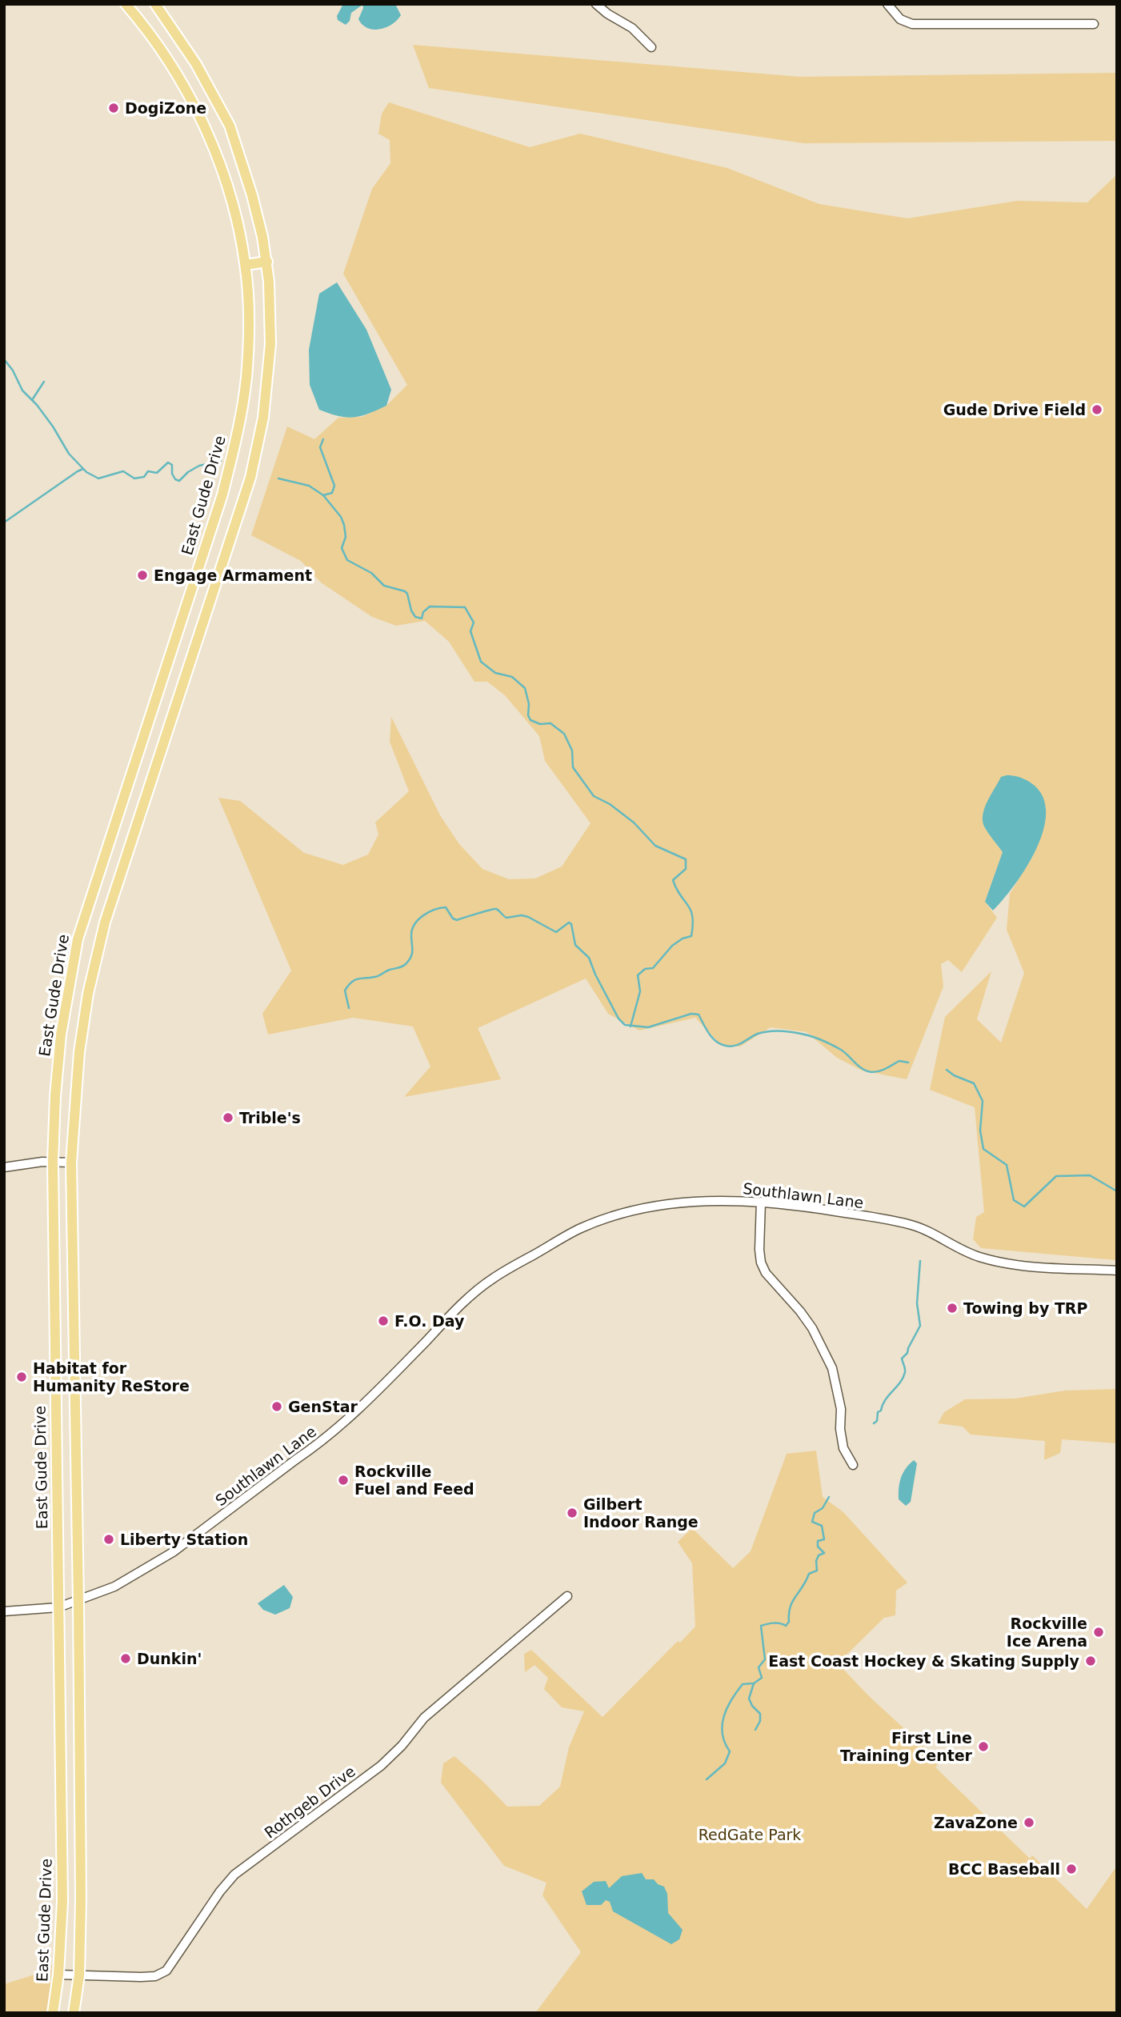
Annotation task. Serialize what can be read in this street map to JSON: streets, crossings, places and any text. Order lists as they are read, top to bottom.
{
  "streets": {
    "main road": ["East Gude Drive"],
    "street": ["Southlawn Lane", "Rothgeb Drive"]
  },
  "crossings": [
    ["East Gude Drive", "Southlawn Lane"],
    ["East Gude Drive", "Rothgeb Drive"]
  ],
  "parks": ["RedGate Park"],
  "places": [
    "DogiZone",
    "Gude Drive Field",
    "Engage Armament",
    "Trible's",
    "Towing by TRP",
    "F.O. Day",
    "Habitat for Humanity ReStore",
    "GenStar",
    "Rockville Fuel and Feed",
    "Gilbert Indoor Range",
    "Liberty Station",
    "Rockville Ice Arena",
    "Dunkin'",
    "East Coast Hockey & Skating Supply",
    "First Line Training Center",
    "ZavaZone",
    "BCC Baseball"
  ]
}
